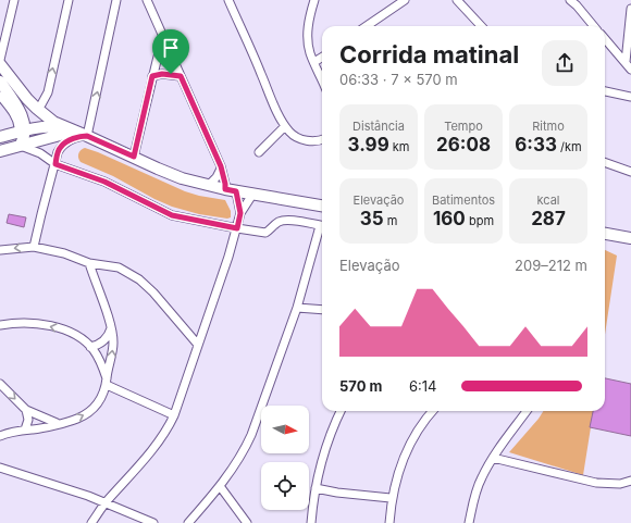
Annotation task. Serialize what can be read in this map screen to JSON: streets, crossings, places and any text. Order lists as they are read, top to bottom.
{
  "north": "right",
  "page": {
    "heading": ["Corrida matinal", "06:33 · 7 × 570 m"],
    "stats": [
      ["Distância", "3.99 km"],
      ["Tempo", "26:08"],
      ["Ritmo", "6:33 /km"],
      ["Elevação", "35 m"],
      ["Batimentos", "160 bpm"],
      ["kcal", "287"]
    ],
    "chart": ["Elevação", "209–212 m"],
    "list": [
      {
        "name": "570 m",
        "note": "6:14"
      }
    ]
  }
}
